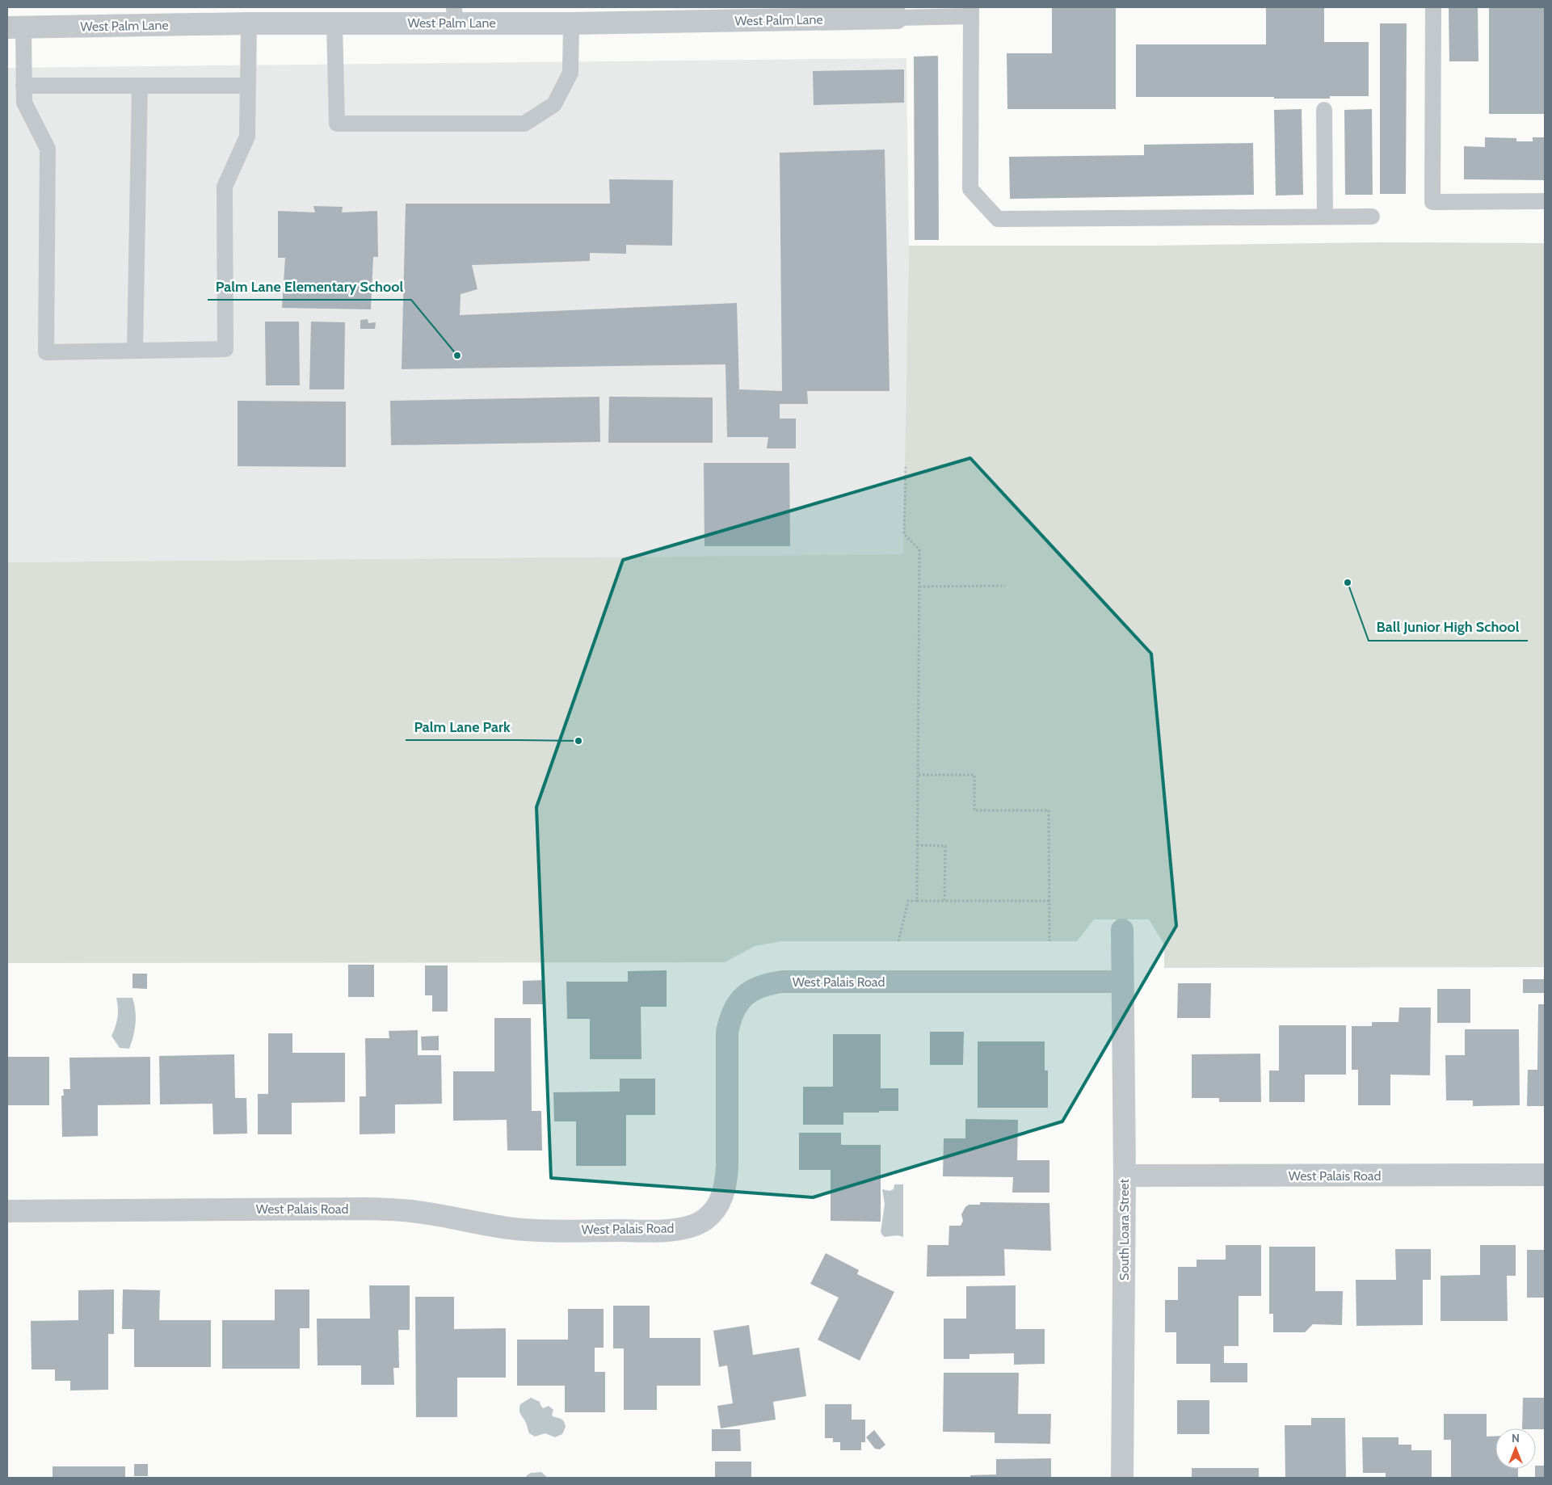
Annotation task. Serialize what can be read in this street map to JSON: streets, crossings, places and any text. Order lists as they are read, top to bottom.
{
  "streets": {
    "street": ["West Palm Lane", "West Palais Road", "South Loara Street"]
  },
  "crossings": [
    ["West Palais Road", "South Loara Street"]
  ],
  "places": ["Palm Lane Elementary School", "Ball Junior High School", "Palm Lane Park"],
  "north": "top"
}
